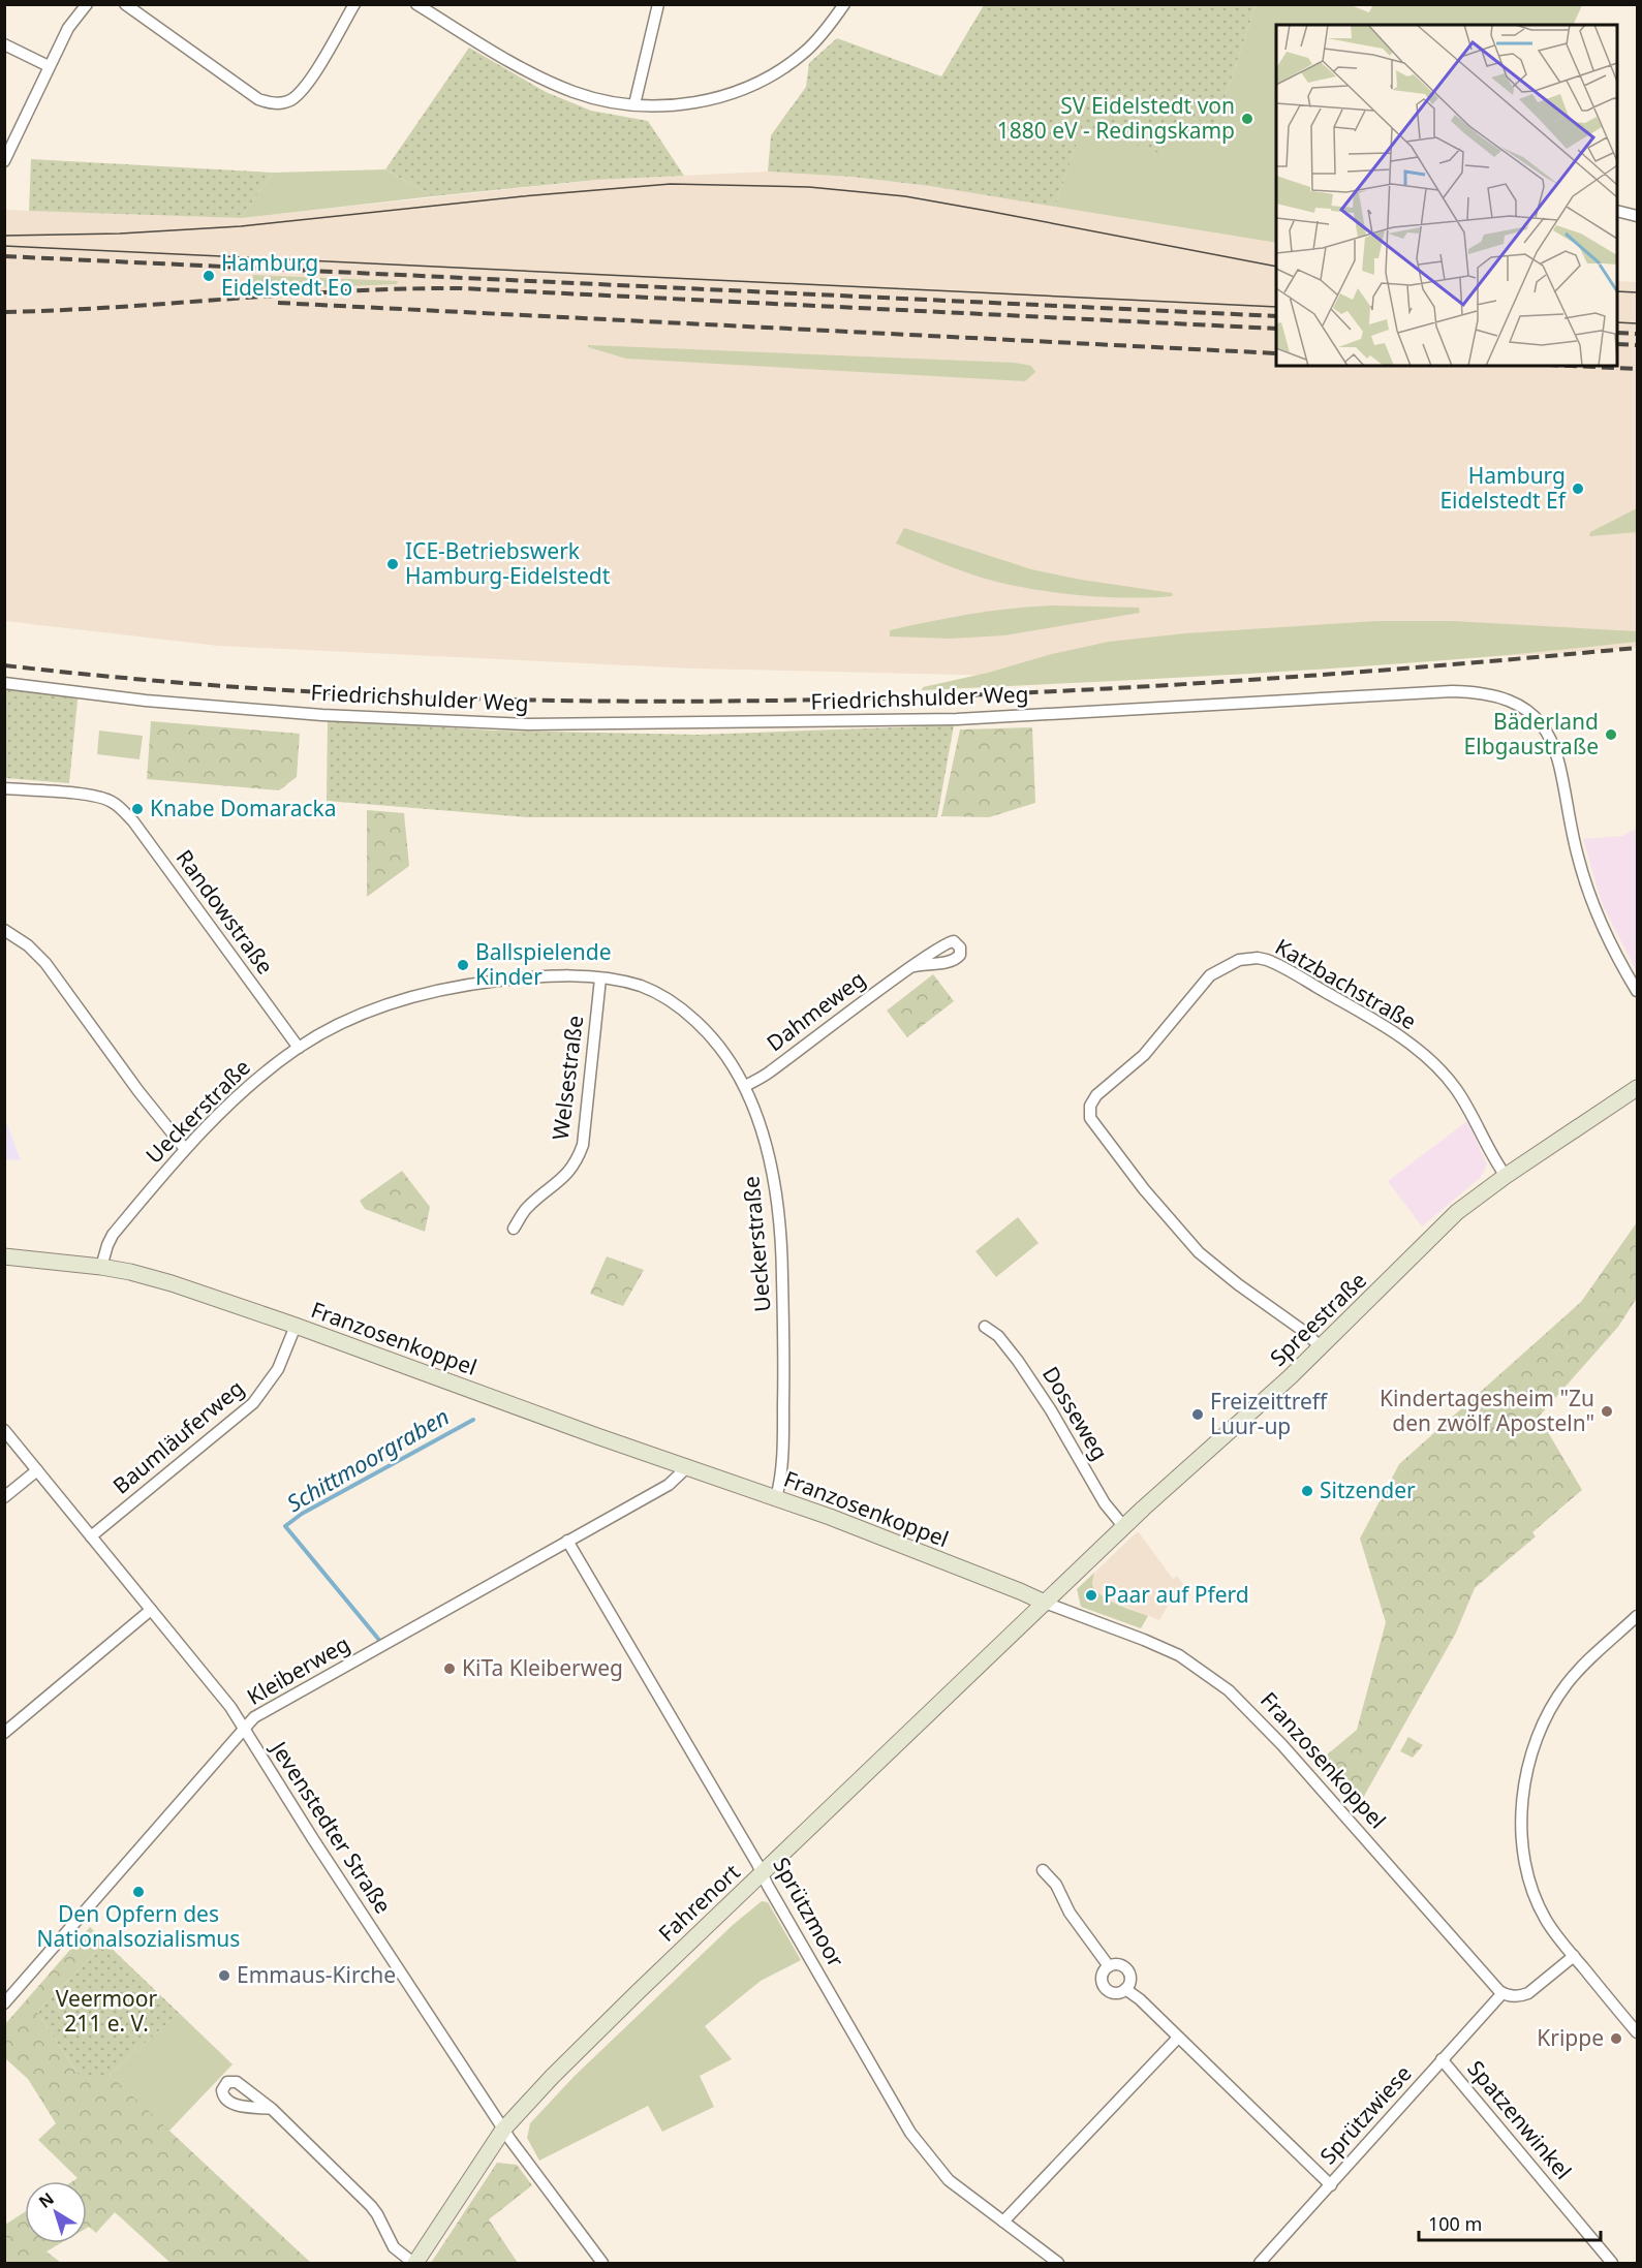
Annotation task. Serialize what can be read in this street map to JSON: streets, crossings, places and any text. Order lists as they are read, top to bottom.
{
  "streets": {
    "street": [
      "Friedrichshulder Weg",
      "Randowstraße",
      "Katzbachstraße",
      "Dahmeweg",
      "Welsestraße",
      "Ueckerstraße",
      "Spreestraße",
      "Franzosenkoppel",
      "Dosseweg",
      "Baumläuferweg",
      "Kleiberweg",
      "Jevenstedter Straße",
      "Fahrenort",
      "Sprützmoor",
      "Sprützwiese",
      "Spatzenwinkel"
    ]
  },
  "crossings": [
    ["Randowstraße", "Ueckerstraße"],
    ["Katzbachstraße", "Spreestraße"],
    ["Dahmeweg", "Ueckerstraße"],
    ["Welsestraße", "Ueckerstraße"],
    ["Ueckerstraße", "Franzosenkoppel"],
    ["Spreestraße", "Franzosenkoppel"],
    ["Spreestraße", "Dosseweg"],
    ["Spreestraße", "Fahrenort"],
    ["Franzosenkoppel", "Baumläuferweg"],
    ["Franzosenkoppel", "Kleiberweg"],
    ["Franzosenkoppel", "Fahrenort"],
    ["Franzosenkoppel", "Sprützwiese"],
    ["Baumläuferweg", "Jevenstedter Straße"],
    ["Kleiberweg", "Jevenstedter Straße"],
    ["Kleiberweg", "Sprützmoor"],
    ["Jevenstedter Straße", "Fahrenort"],
    ["Fahrenort", "Sprützmoor"],
    ["Sprützwiese", "Spatzenwinkel"]
  ],
  "water": ["Schittmoorgraben"],
  "parks": ["Veermoor 211 e. V."],
  "places": [
    "SV Eidelstedt von 1880 eV - Redingskamp",
    "Hamburg Eidelstedt Eo",
    "Hamburg Eidelstedt Ef",
    "ICE-Betriebswerk Hamburg-Eidelstedt",
    "Bäderland Elbgaustraße",
    "Knabe Domaracka",
    "Ballspielende Kinder",
    "Kindertagesheim \"Zu den zwölf Aposteln\"",
    "Freizeittreff Luur-up",
    "Sitzender",
    "Paar auf Pferd",
    "KiTa Kleiberweg",
    "Den Opfern des Nationalsozialismus",
    "Emmaus-Kirche",
    "Krippe"
  ],
  "scale_bar": "100 m",
  "north": "top left"
}
